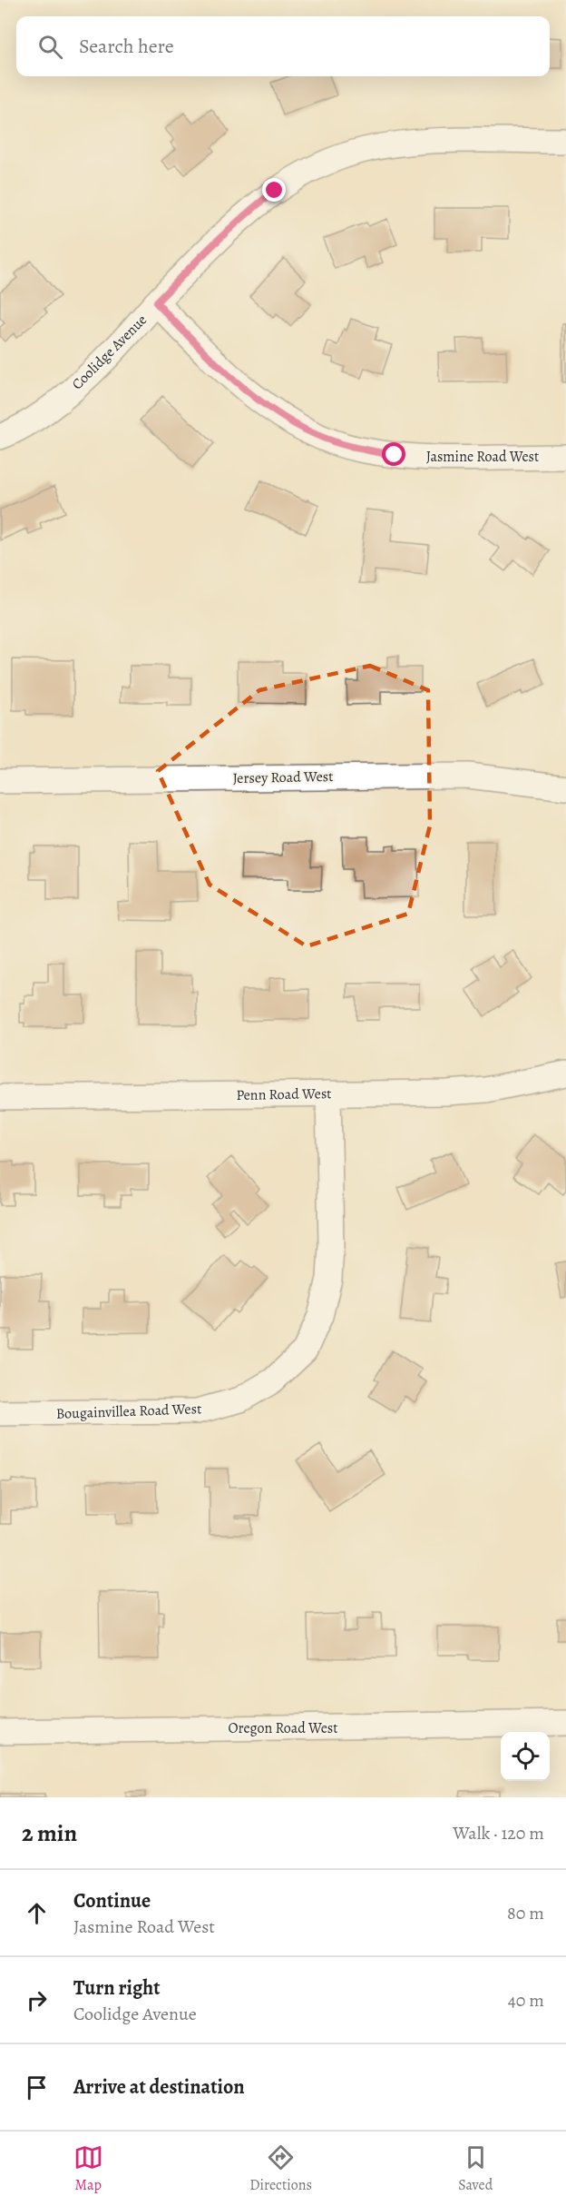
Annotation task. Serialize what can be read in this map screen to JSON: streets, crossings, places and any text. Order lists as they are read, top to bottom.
{
  "streets": {
    "street": [
      "Coolidge Avenue",
      "Jasmine Road West",
      "Jersey Road West",
      "Penn Road West",
      "Bougainvillea Road West",
      "Oregon Road West"
    ]
  },
  "crossings": [
    ["Coolidge Avenue", "Jasmine Road West"],
    ["Penn Road West", "Bougainvillea Road West"]
  ],
  "page": {
    "search": "Search here",
    "heading": ["2 min", "Walk · 120 m"],
    "list": [
      ["Continue", "Jasmine Road West", "80 m"],
      ["Turn right", "Coolidge Avenue", "40 m"],
      "Arrive at destination"
    ],
    "nav": ["Map", "Directions", "Saved"]
  }
}
